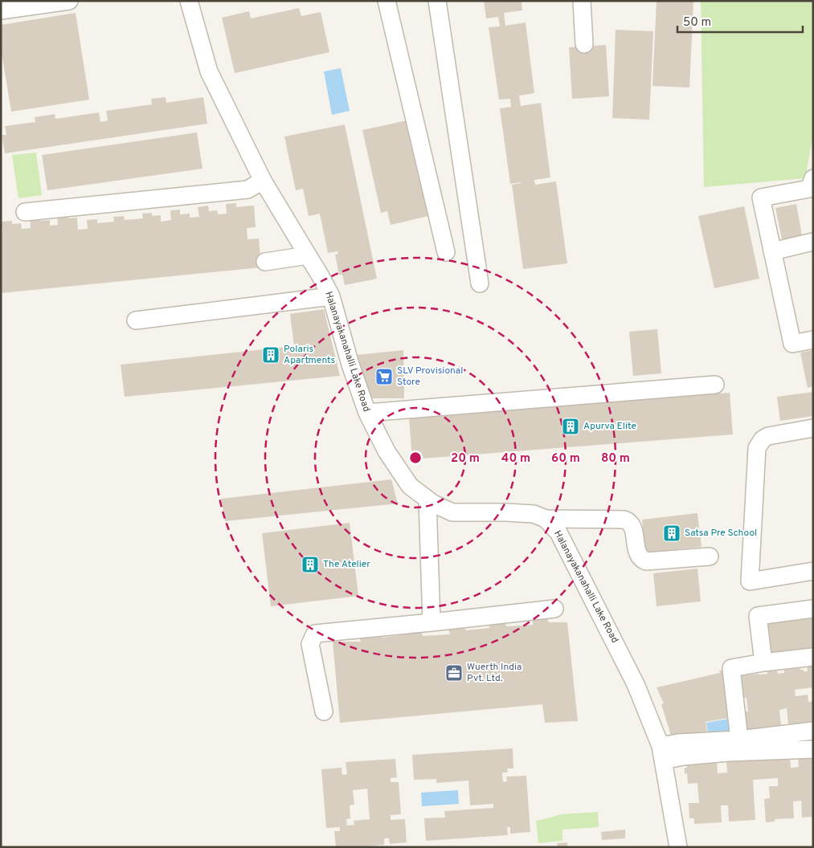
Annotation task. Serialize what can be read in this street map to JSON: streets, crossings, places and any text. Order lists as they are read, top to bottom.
{
  "streets": {
    "street": ["Halanayakanahalli Lake Road"]
  },
  "places": {
    "building": [
      "Polaris Apartments",
      "Apurva Elite",
      "Satsa Pre School",
      "The Atelier"
    ],
    "supermarket": ["SLV Provisional Store"],
    "office": ["Wuerth India Pvt. Ltd."]
  },
  "scale_bar": "50 m",
  "rings": [
    "20 m",
    "40 m",
    "60 m",
    "80 m"
  ]
}
